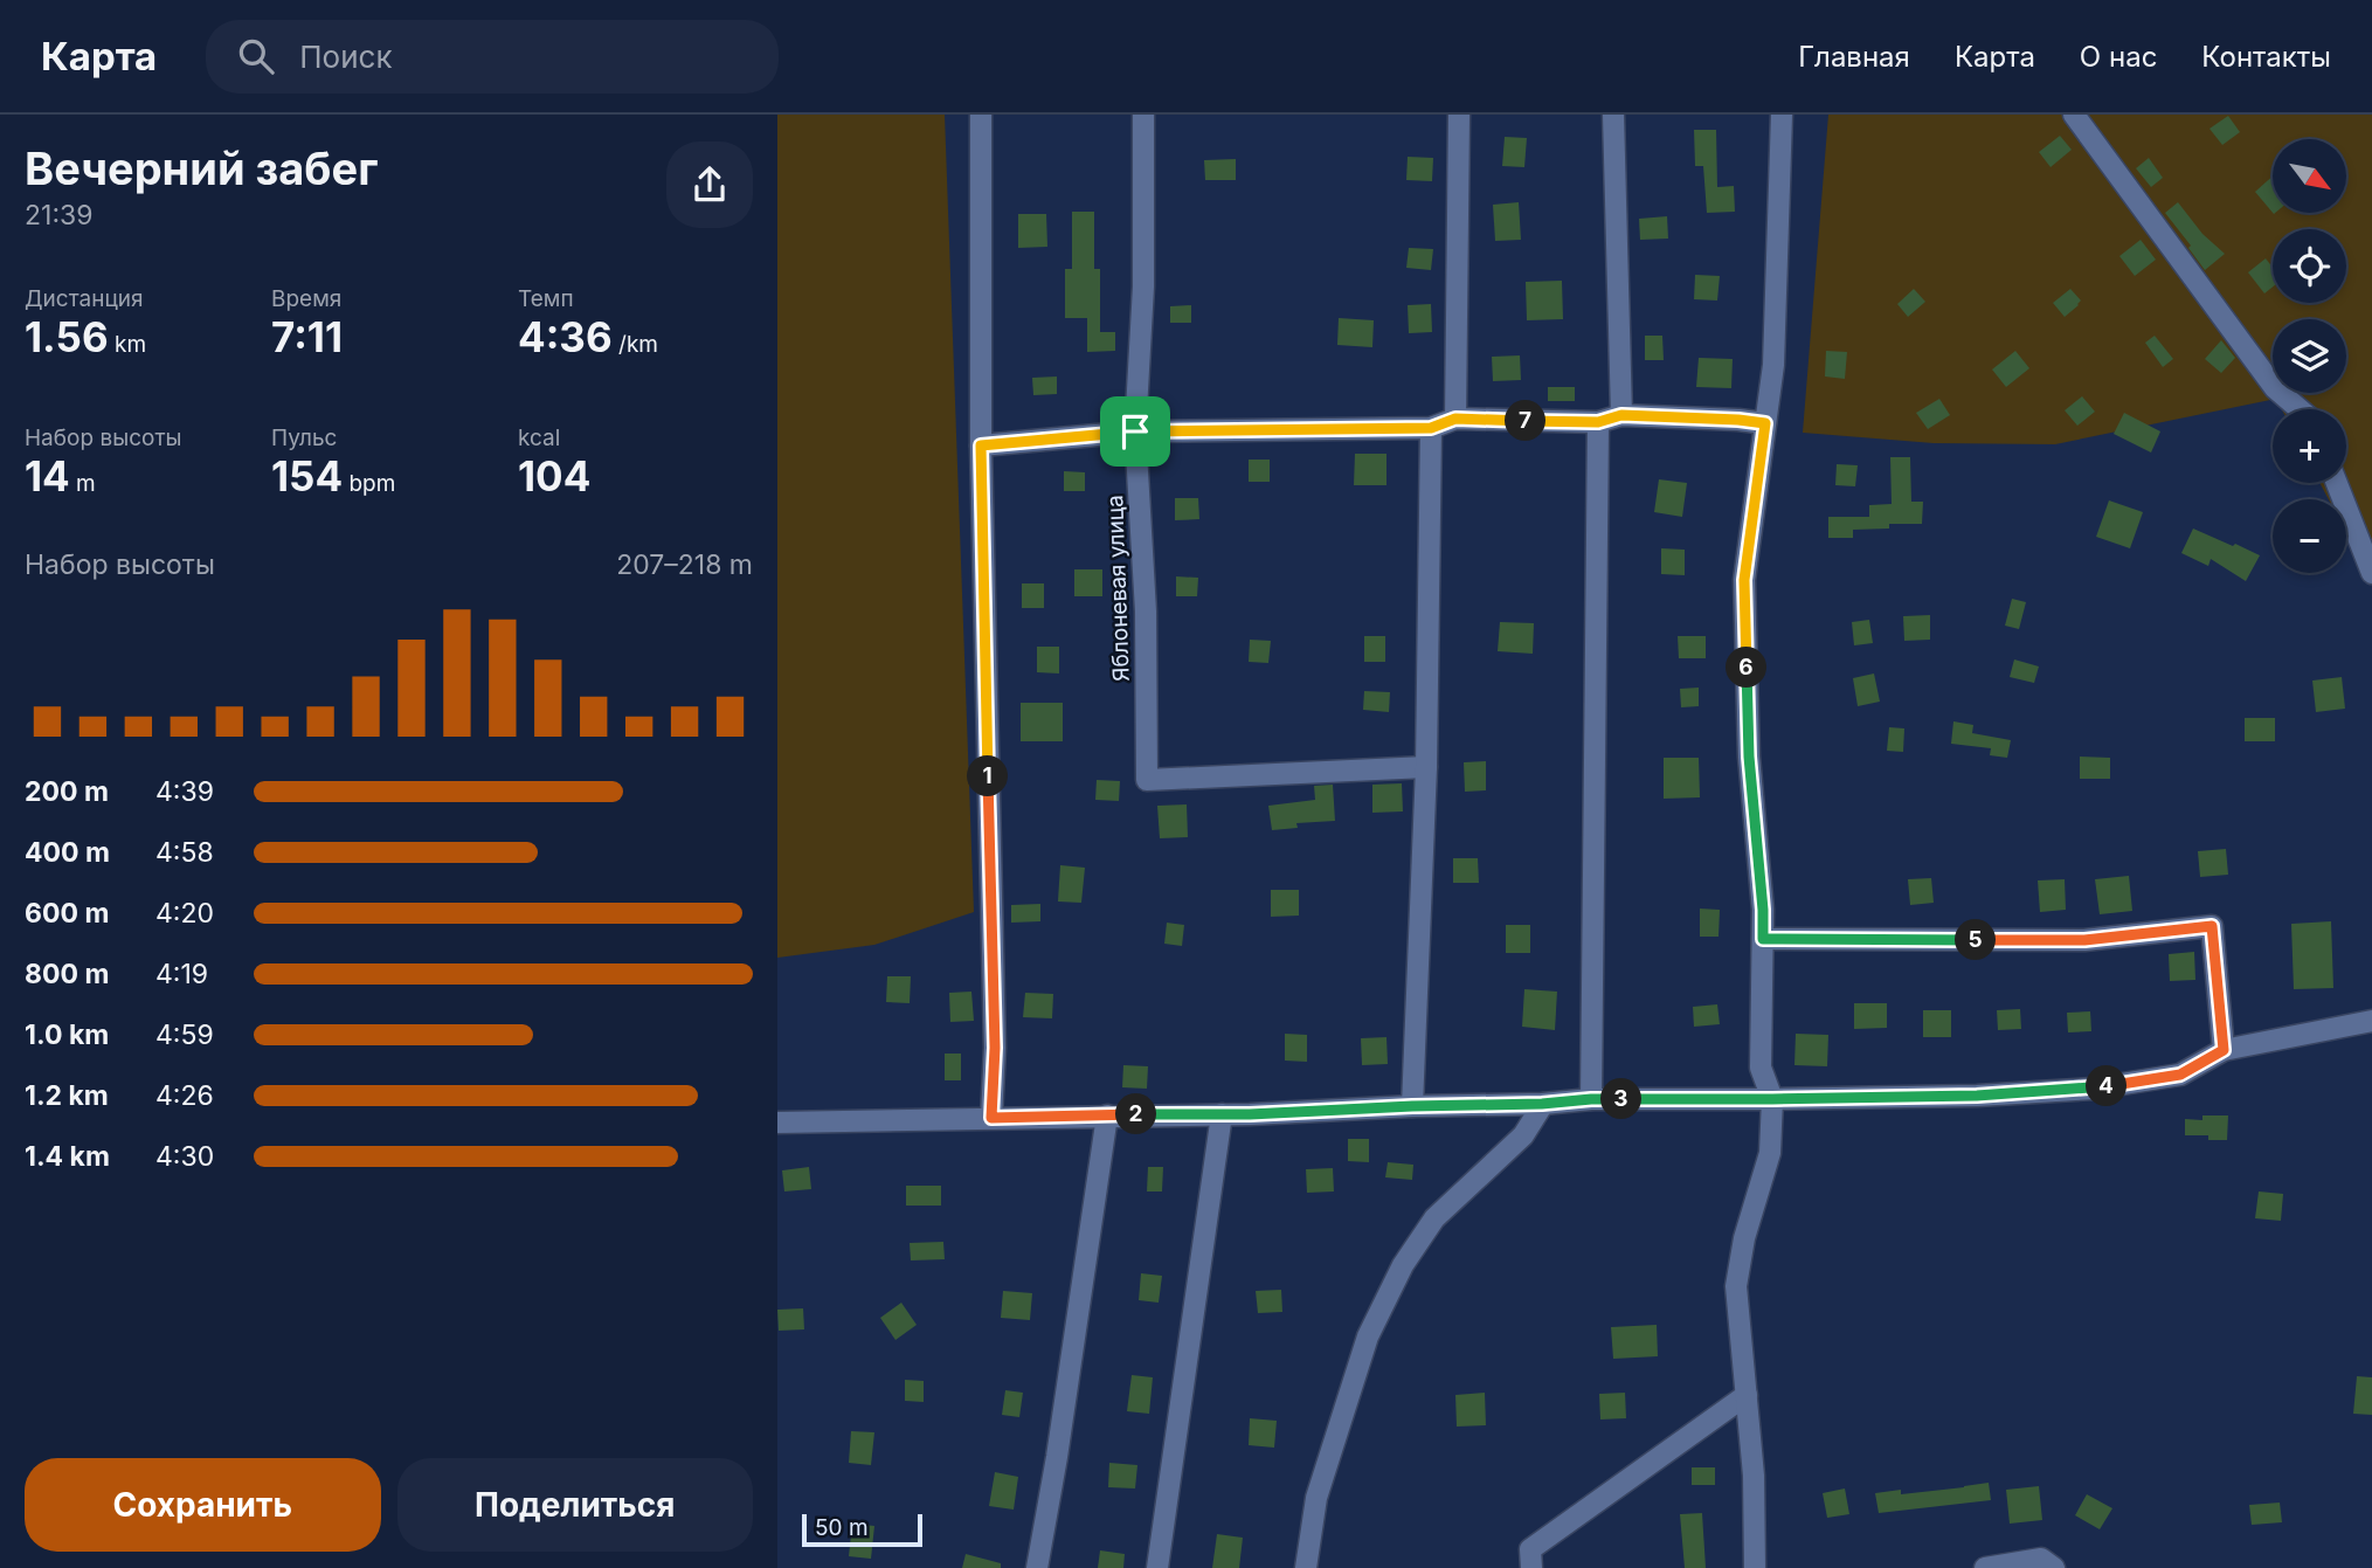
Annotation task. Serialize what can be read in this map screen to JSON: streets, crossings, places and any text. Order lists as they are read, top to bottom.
{
  "streets": {
    "street": ["Яблоневая улица"]
  },
  "scale_bar": "50 m",
  "north": "bottom right",
  "page": {
    "header": "Карта",
    "search": "Поиск",
    "nav": [
      "Главная",
      "Карта",
      "О нас",
      "Контакты"
    ],
    "heading": ["Вечерний забег", "21:39"],
    "map_buttons": ["+", "−"],
    "stats": [
      ["Дистанция", "1.56 km"],
      ["Время", "7:11"],
      ["Темп", "4:36 /km"],
      ["Набор высоты", "14 m"],
      ["Пульс", "154 bpm"],
      ["kcal", "104"]
    ],
    "pins": [
      "7",
      "6",
      "1",
      "5",
      "4",
      "3",
      "2"
    ],
    "chart": ["Набор высоты", "207–218 m"],
    "list": [
      {
        "name": "200 m",
        "note": "4:39"
      },
      {
        "name": "400 m",
        "note": "4:58"
      },
      {
        "name": "600 m",
        "note": "4:20"
      },
      {
        "name": "800 m",
        "note": "4:19"
      },
      {
        "name": "1.0 km",
        "note": "4:59"
      },
      {
        "name": "1.2 km",
        "note": "4:26"
      },
      {
        "name": "1.4 km",
        "note": "4:30"
      }
    ],
    "buttons": ["Сохранить", "Поделиться"],
    "scale": "50 m"
  }
}
